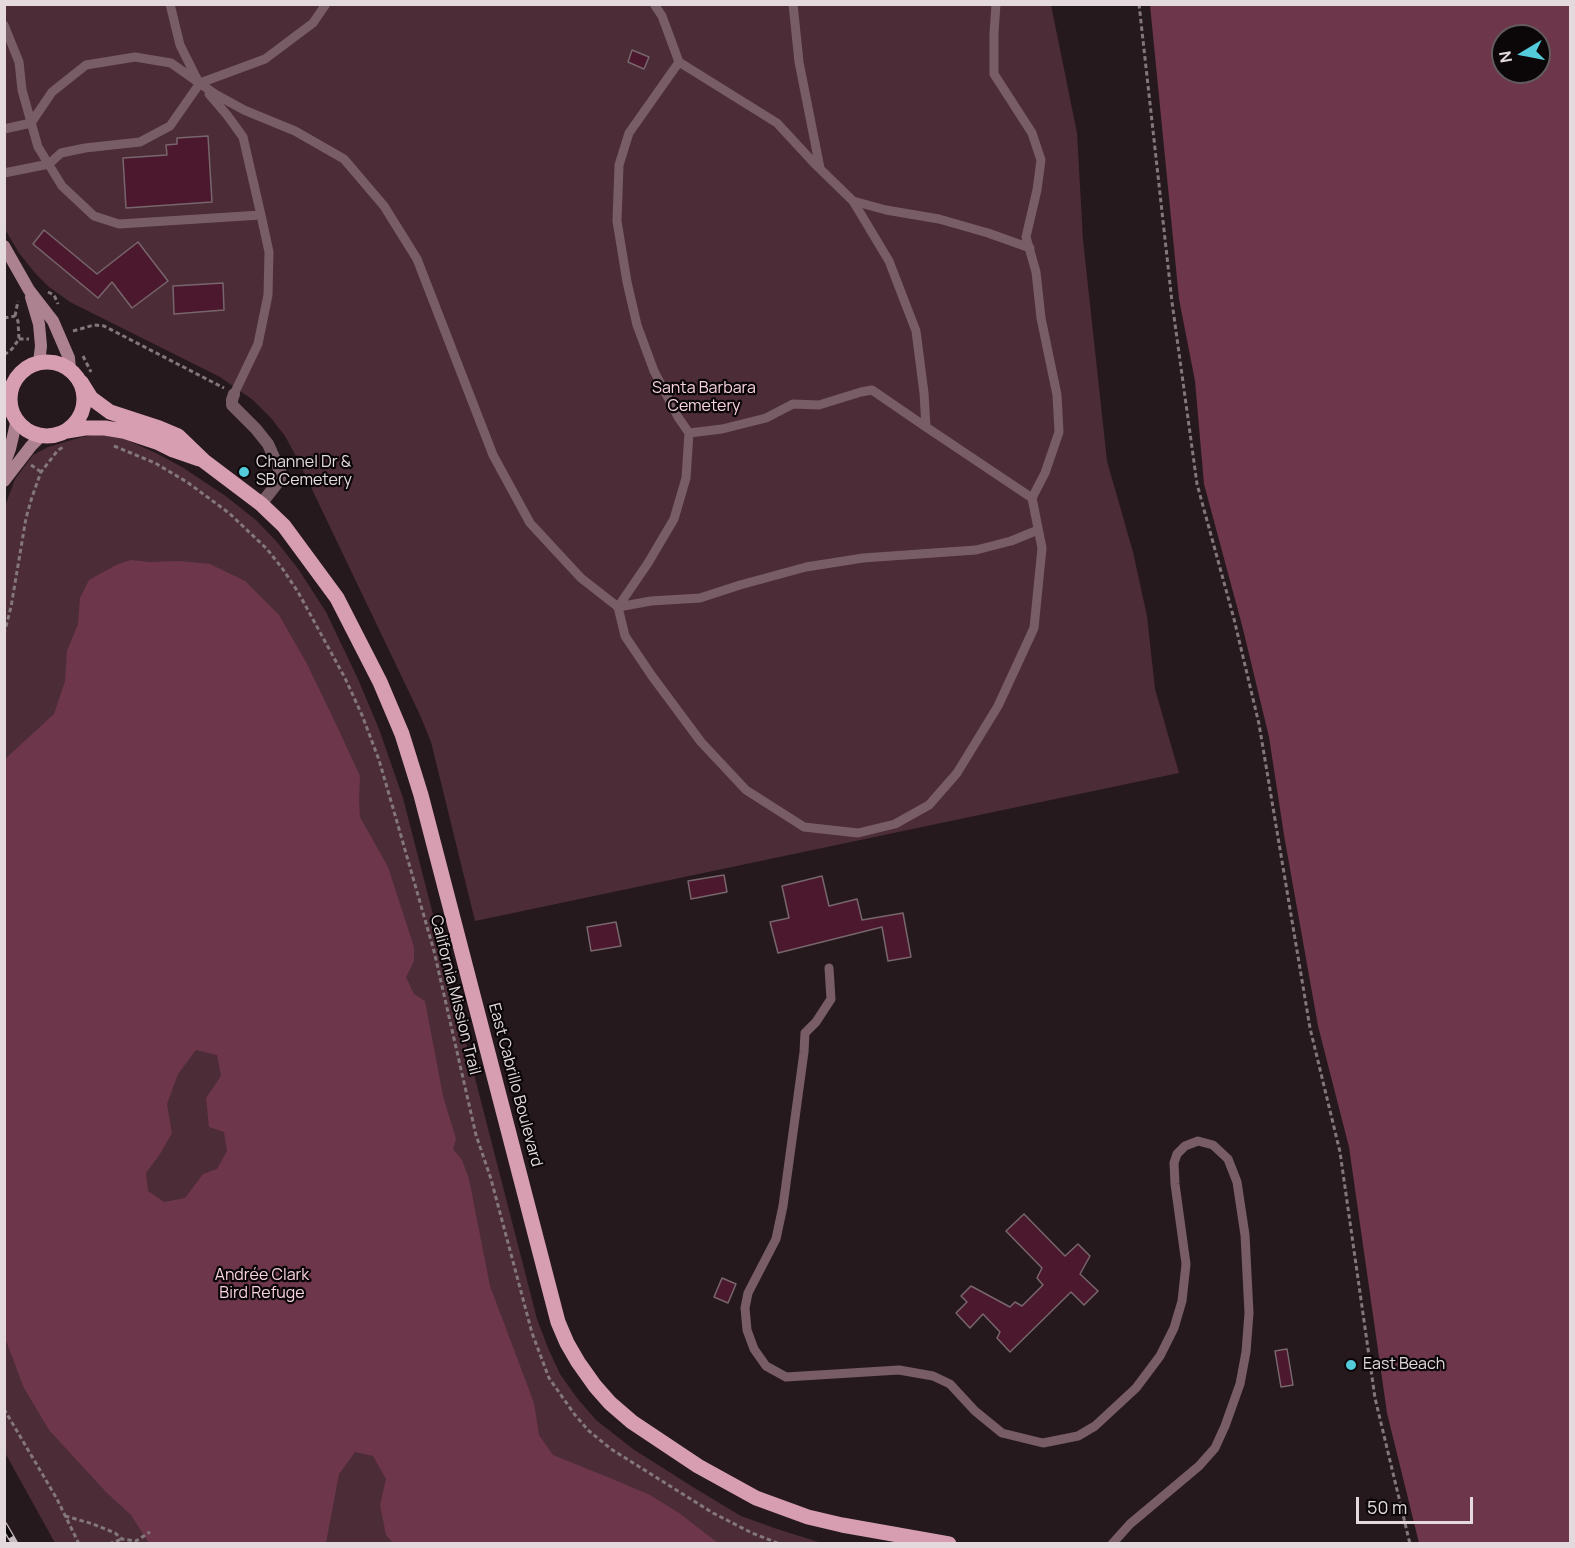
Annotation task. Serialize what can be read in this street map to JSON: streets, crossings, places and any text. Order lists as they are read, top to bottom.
{
  "streets": {
    "main road": ["East Cabrillo Boulevard"],
    "path": ["California Mission Trail"]
  },
  "parks": ["Santa Barbara Cemetery", "Andrée Clark Bird Refuge"],
  "places": ["Channel Dr & SB Cemetery", "East Beach"],
  "scale_bar": "50 m",
  "north": "left"
}
